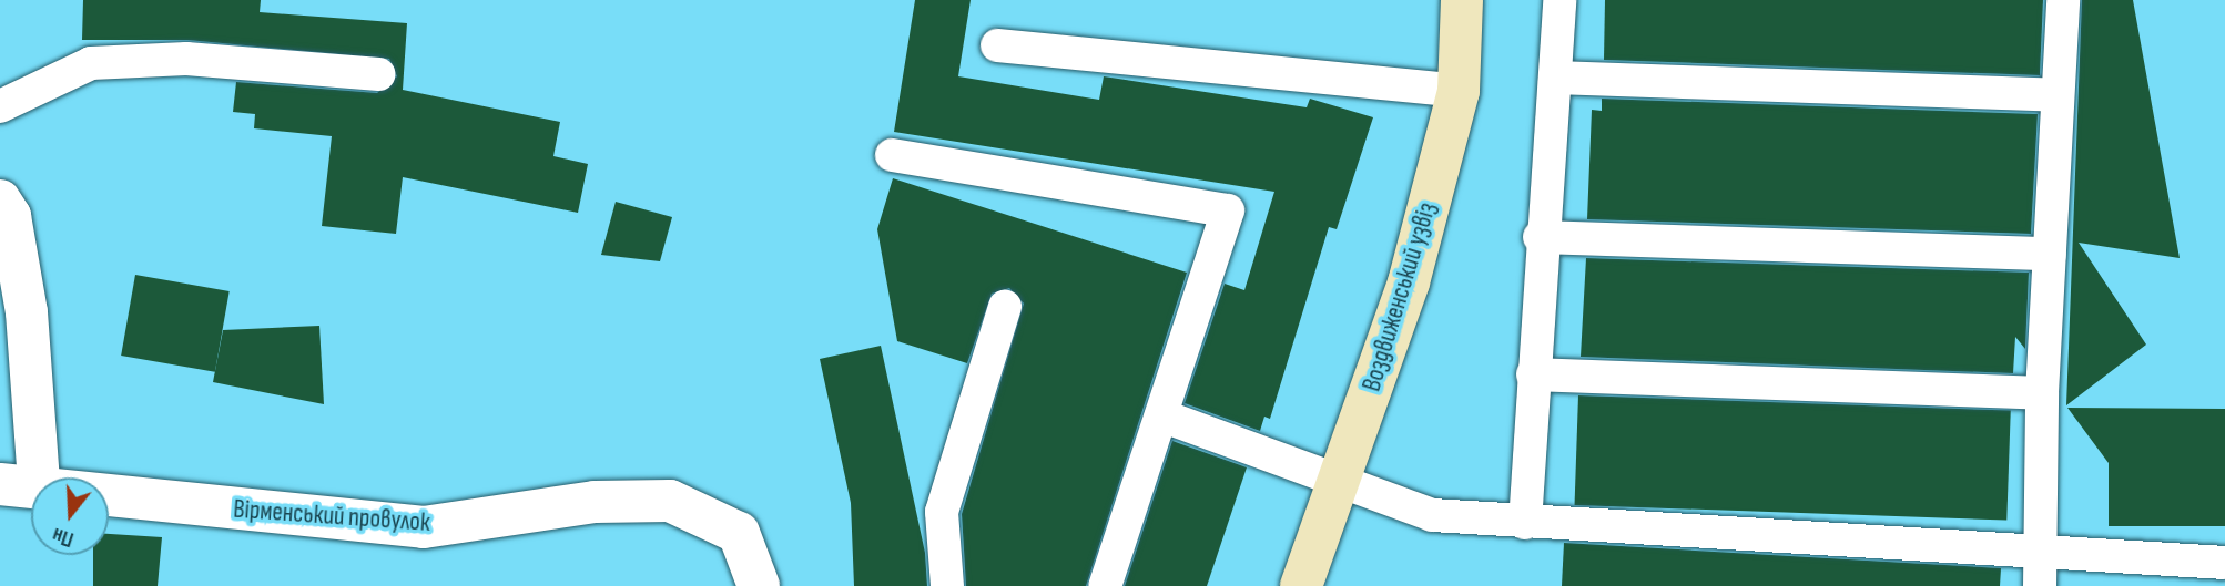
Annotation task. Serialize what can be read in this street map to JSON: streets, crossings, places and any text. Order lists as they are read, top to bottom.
{
  "streets": {
    "street": ["Воздвиженський узвіз", "Вірменський провулок"]
  },
  "north": "bottom"
}
